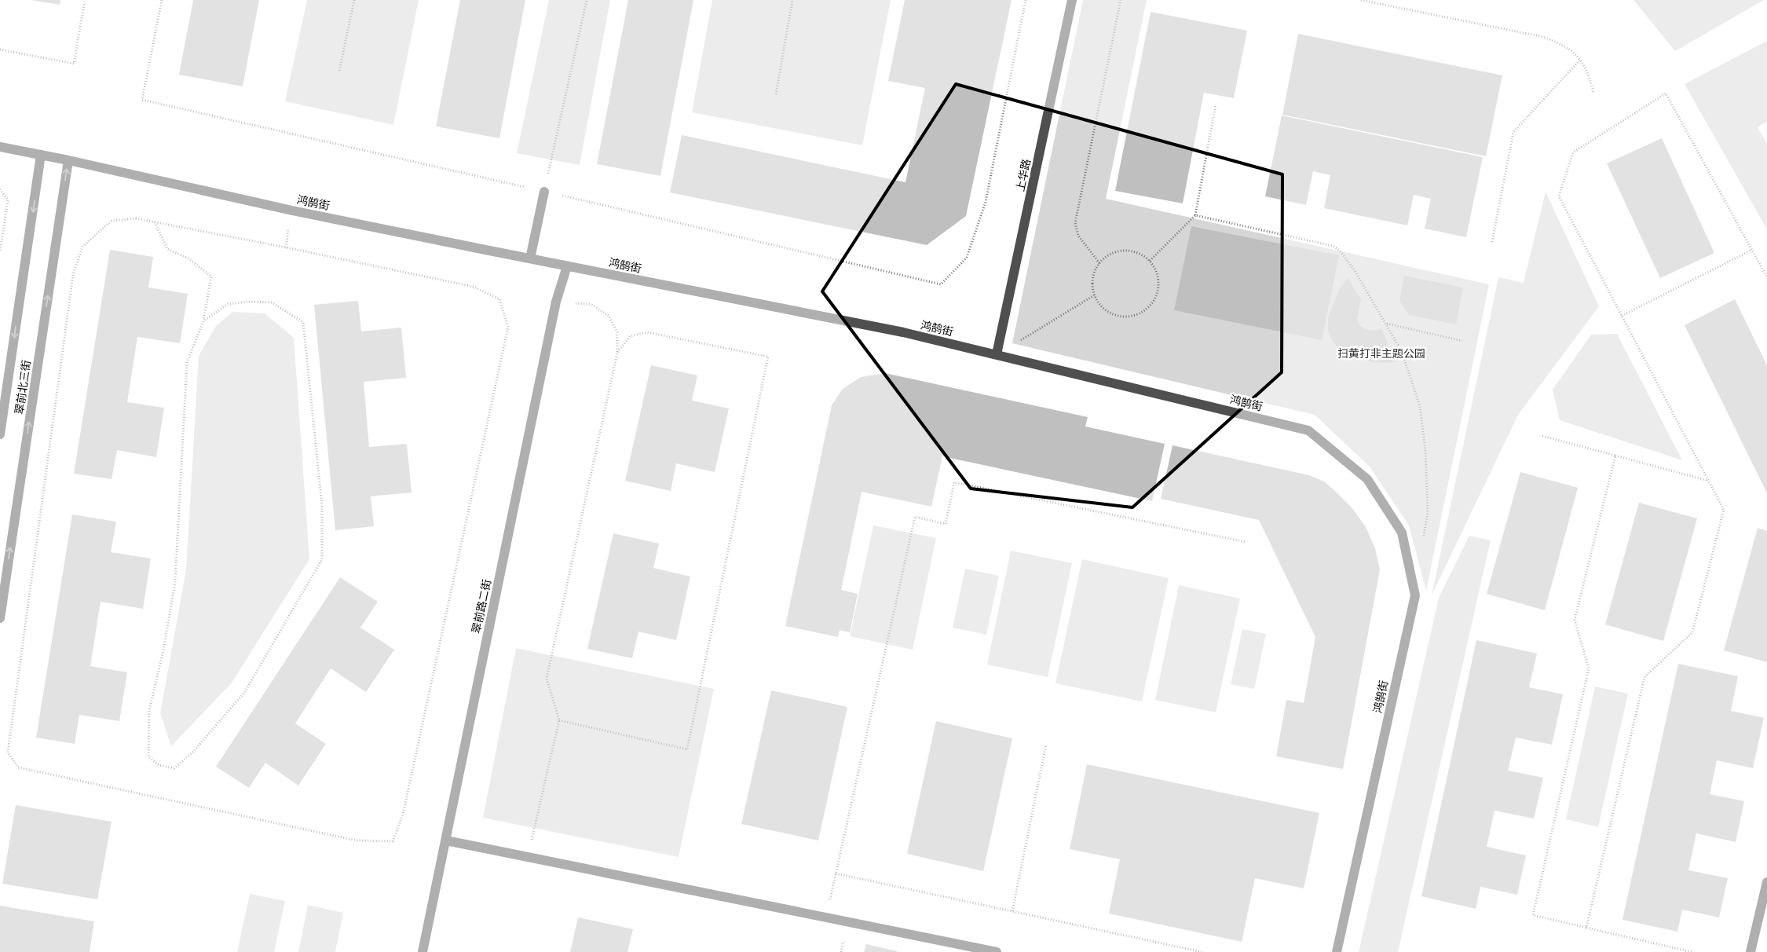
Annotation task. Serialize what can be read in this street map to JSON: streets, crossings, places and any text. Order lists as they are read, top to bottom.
{
  "streets": {
    "street": [
      "上华路",
      "鸿鹄街",
      "翠前北三街",
      "翠前路二街"
    ]
  },
  "crossings": [
    ["上华路", "鸿鹄街"],
    ["鸿鹄街", "翠前北三街"],
    ["鸿鹄街", "翠前路二街"]
  ],
  "parks": ["扫黄打非主题公园"]
}
